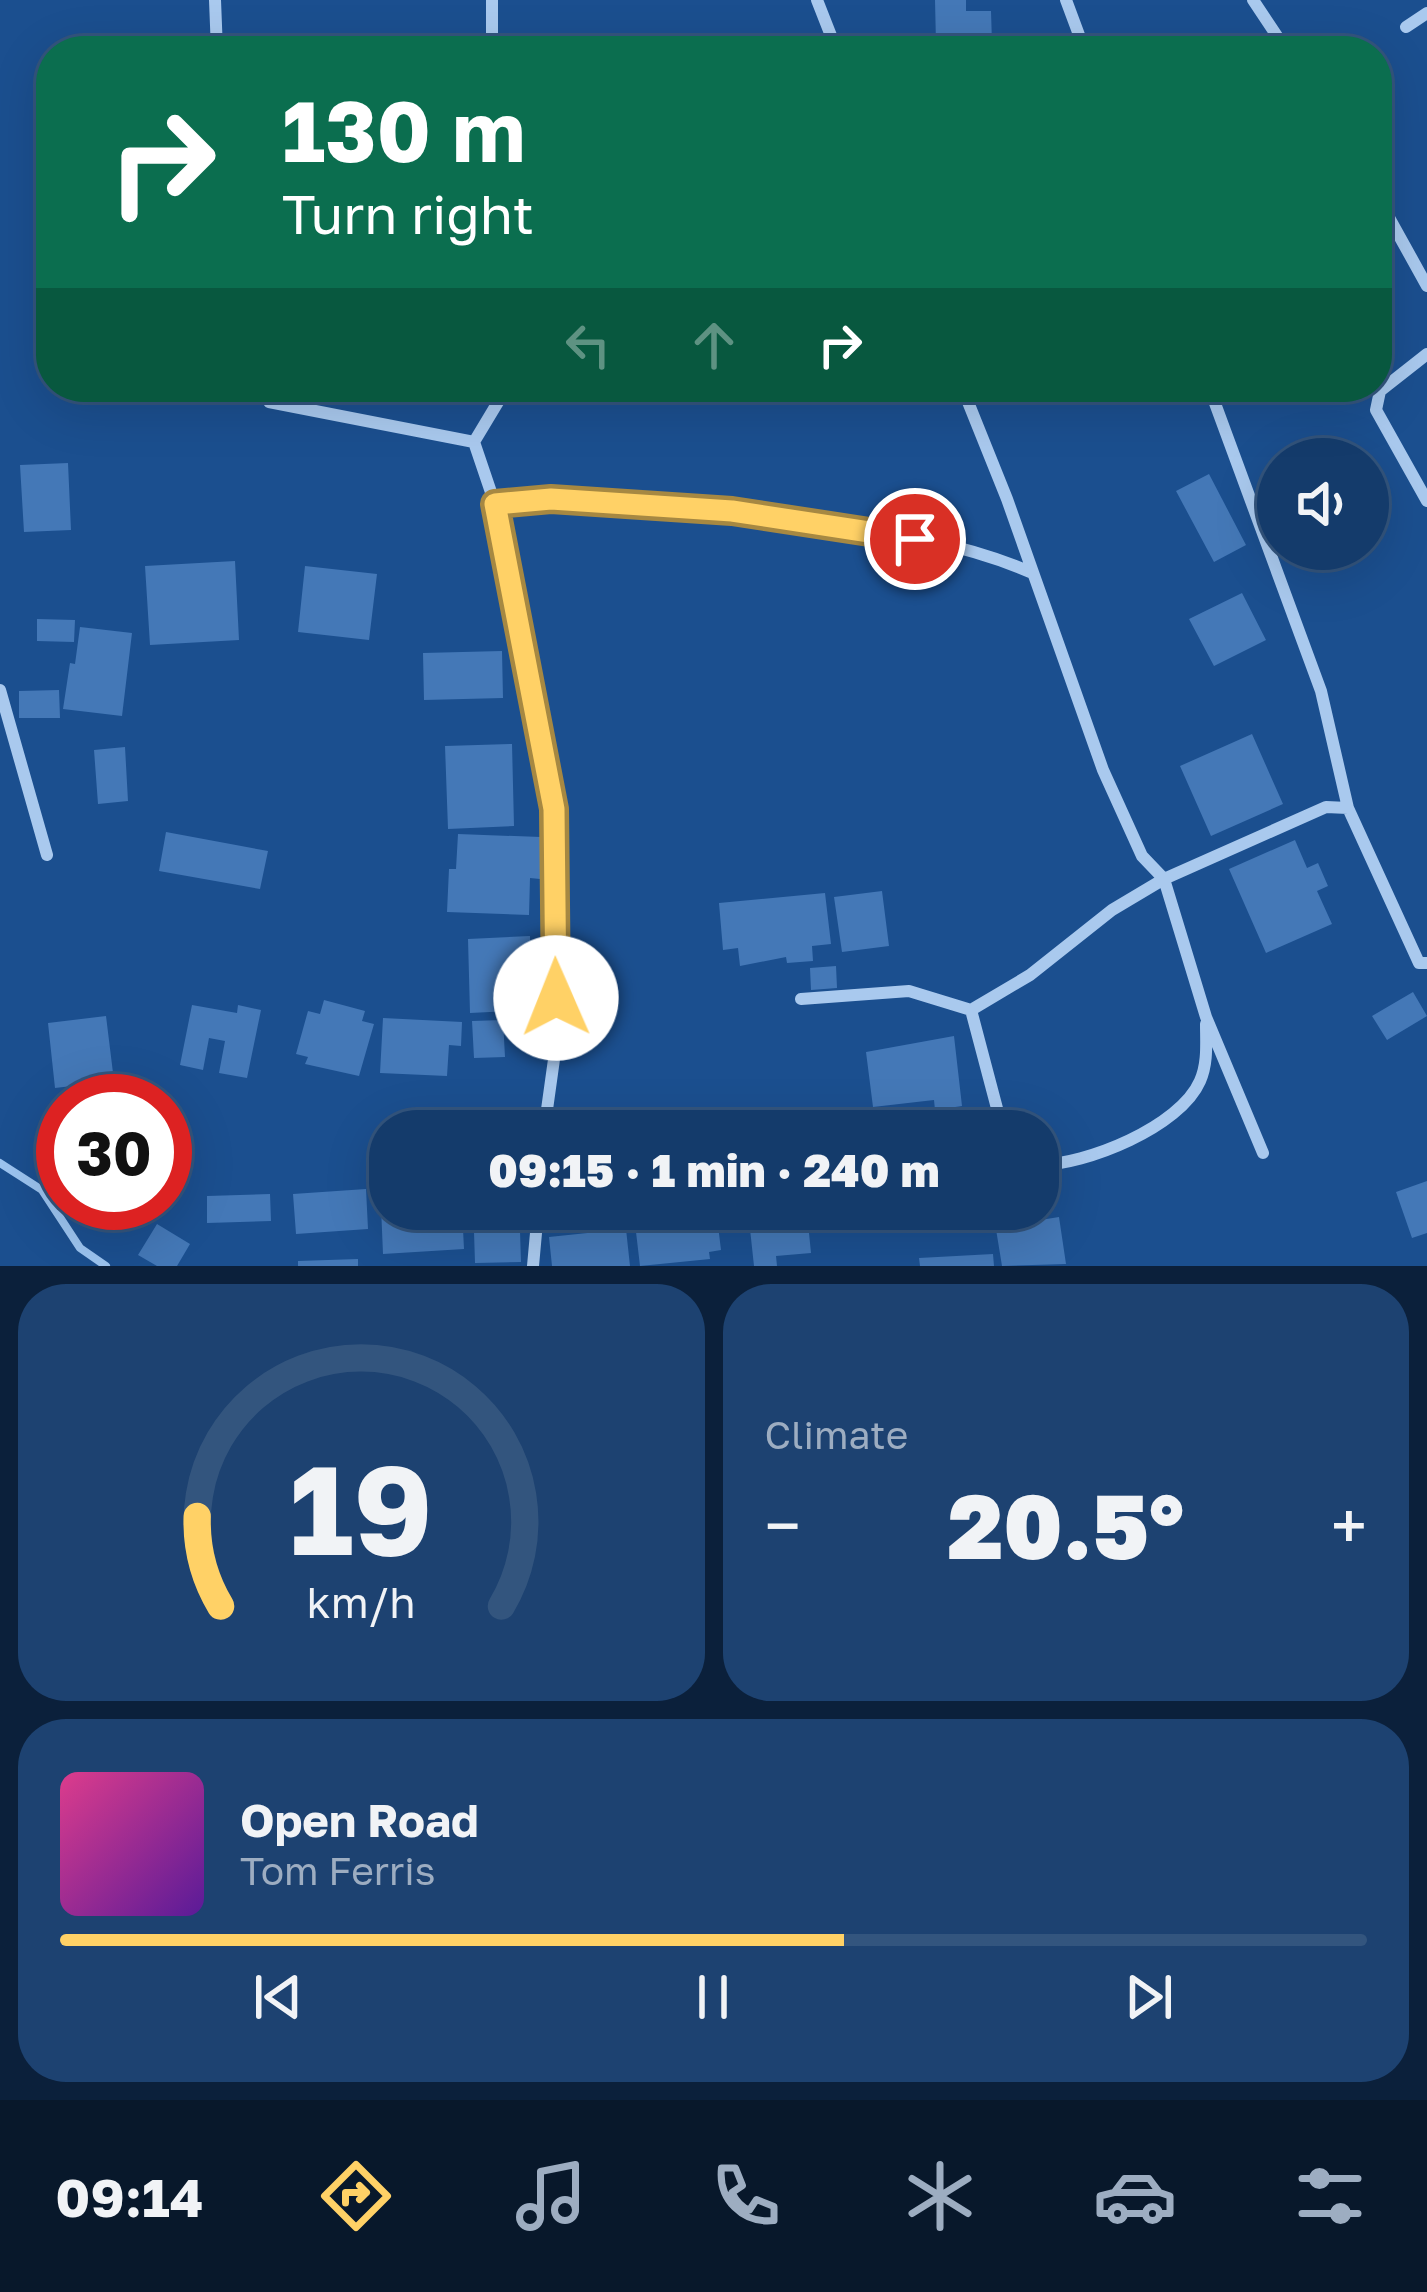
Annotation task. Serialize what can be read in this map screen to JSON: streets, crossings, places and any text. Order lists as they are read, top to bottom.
{
  "page": {
    "turn": ["130 m", "Turn right"],
    "limit": "30",
    "trip": "09:15 · 1 min · 240 m",
    "tile": "Climate",
    "heat": ["−", "20.5°", "+"],
    "song": ["Open Road", "Tom Ferris"],
    "tabs": "09:14",
    "gauge": ["19", "km/h"]
  }
}
